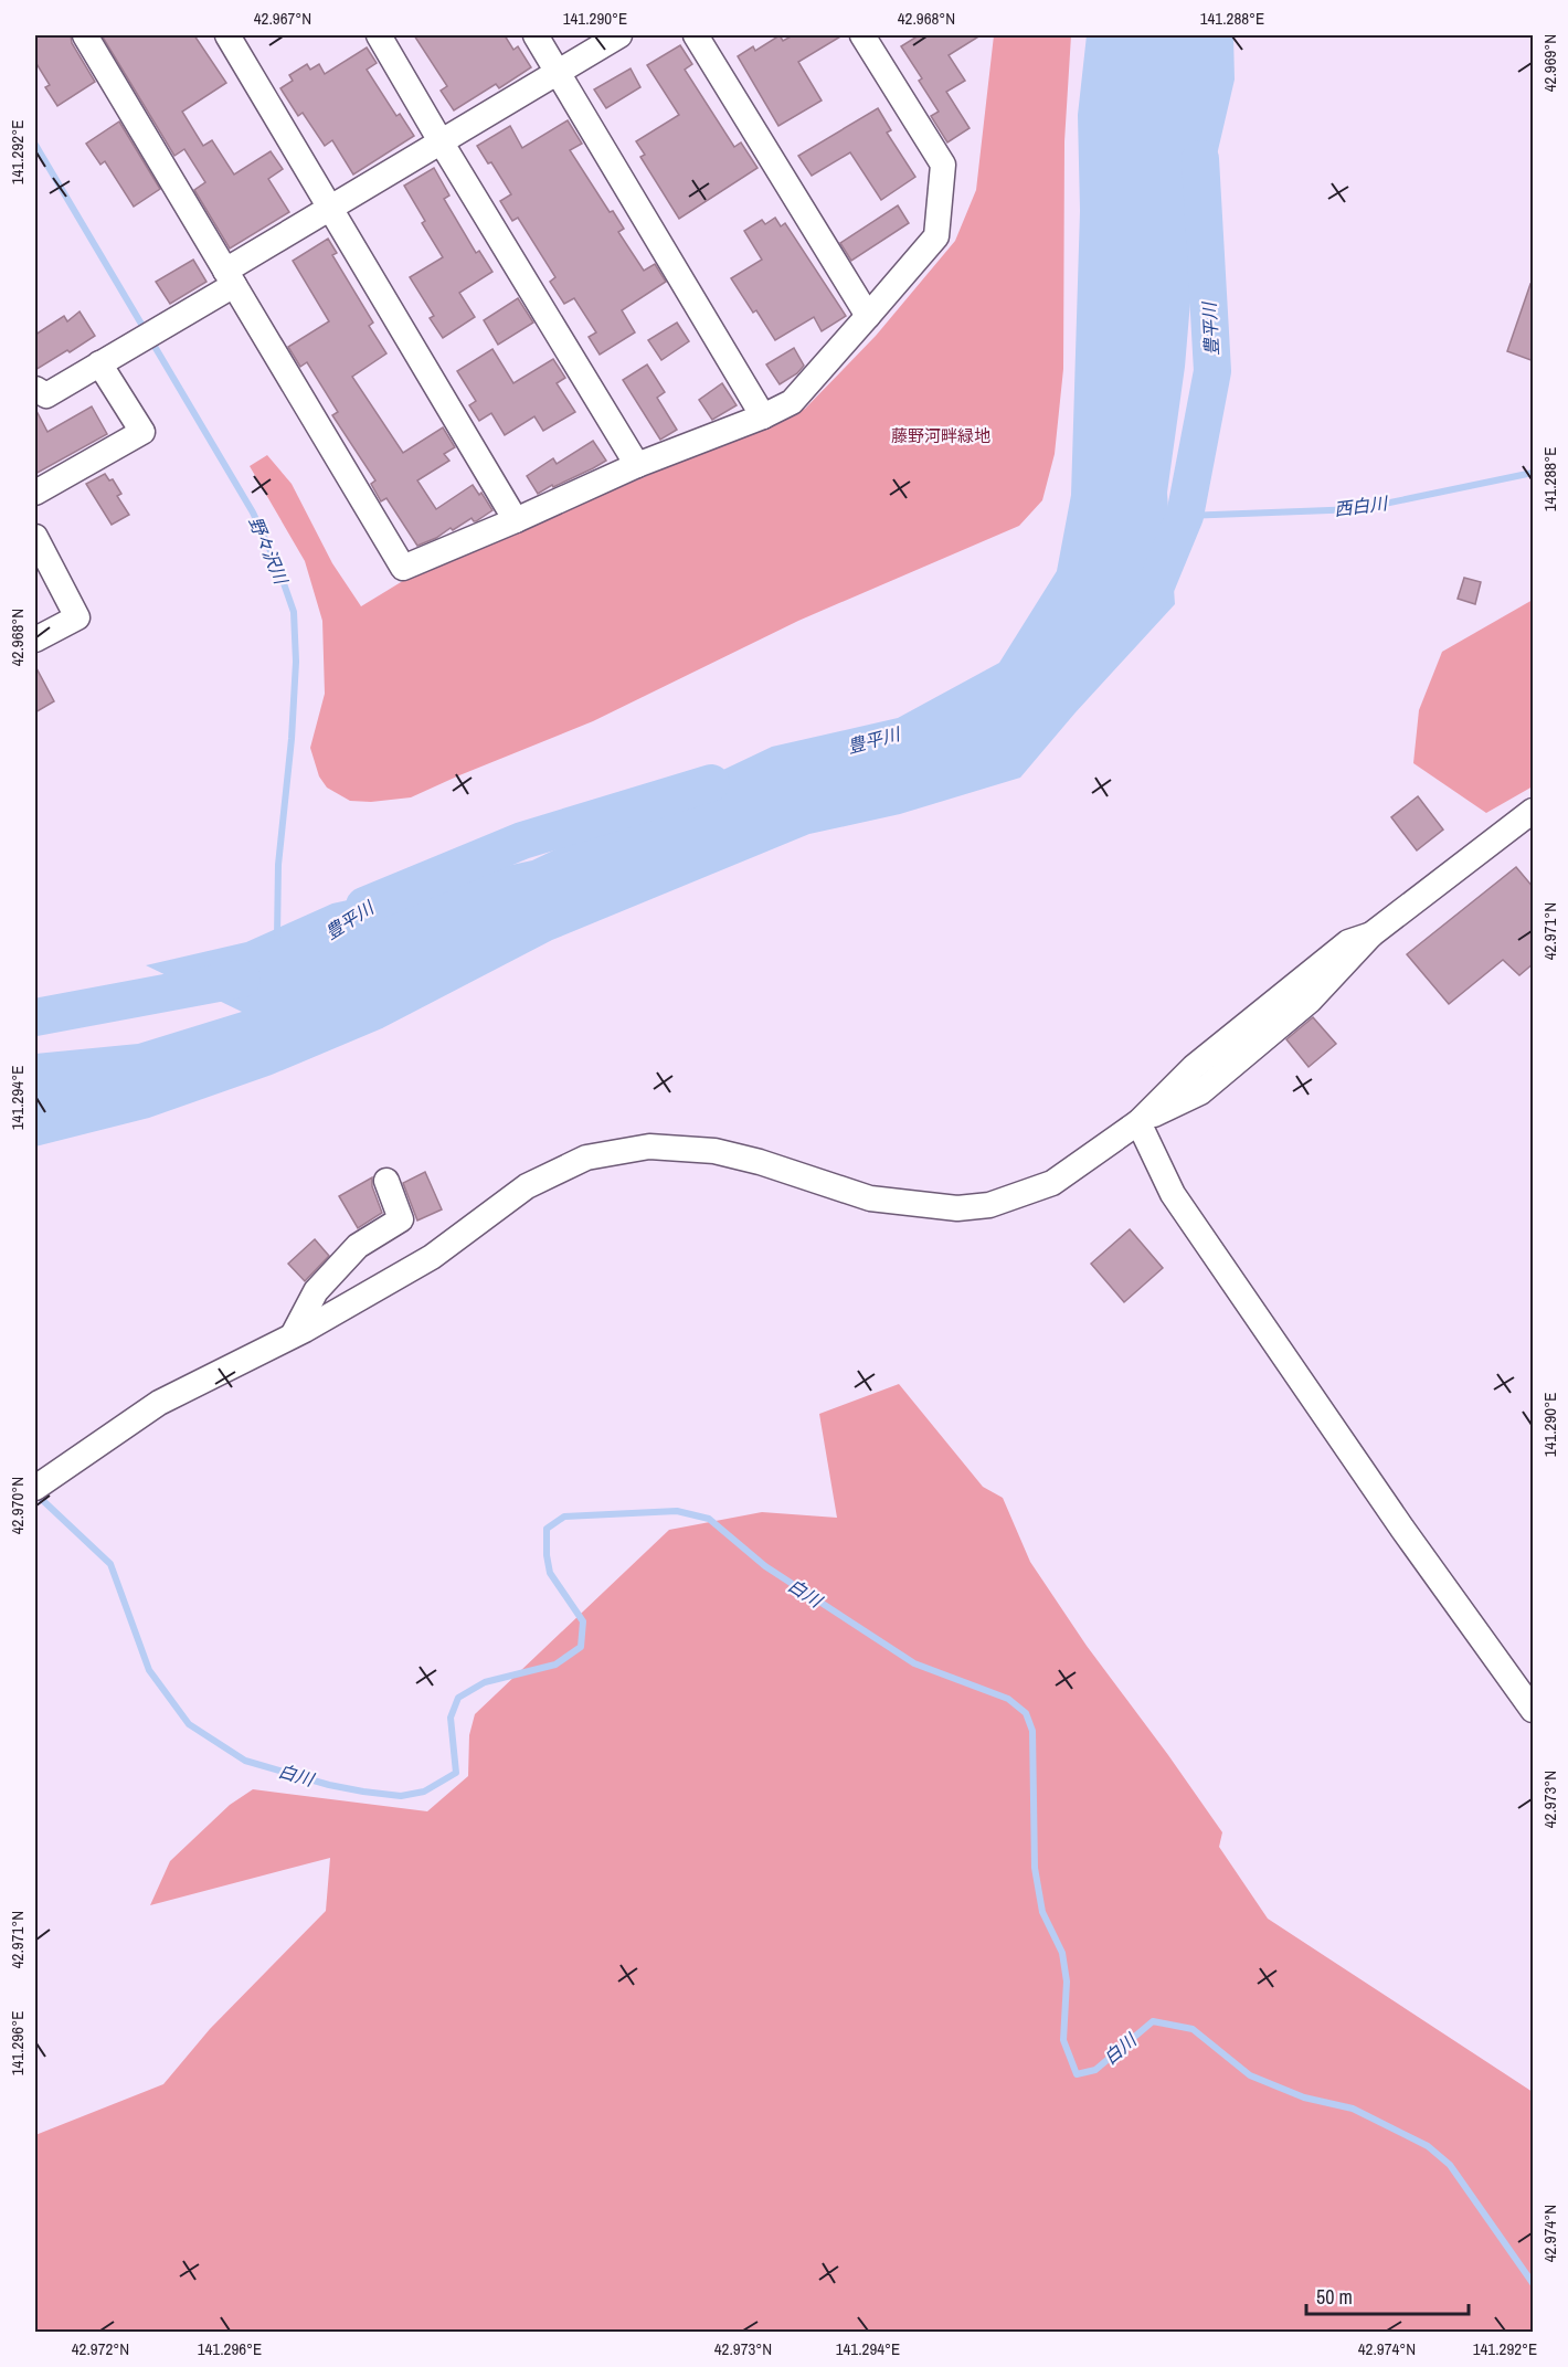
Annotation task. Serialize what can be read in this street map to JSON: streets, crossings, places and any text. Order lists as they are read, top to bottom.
{
  "water": [
    "豊平川",
    "西白川",
    "野々沢川",
    "白川"
  ],
  "parks": ["藤野河畔緑地"],
  "scale_bar": "50 m",
  "coordinates": [
    "42.967°N",
    "141.290°E",
    "42.968°N",
    "141.288°E",
    "42.969°N",
    "141.292°E",
    "42.971°N",
    "141.294°E",
    "42.970°N",
    "42.973°N",
    "141.296°E",
    "42.974°N",
    "42.972°N"
  ]
}
